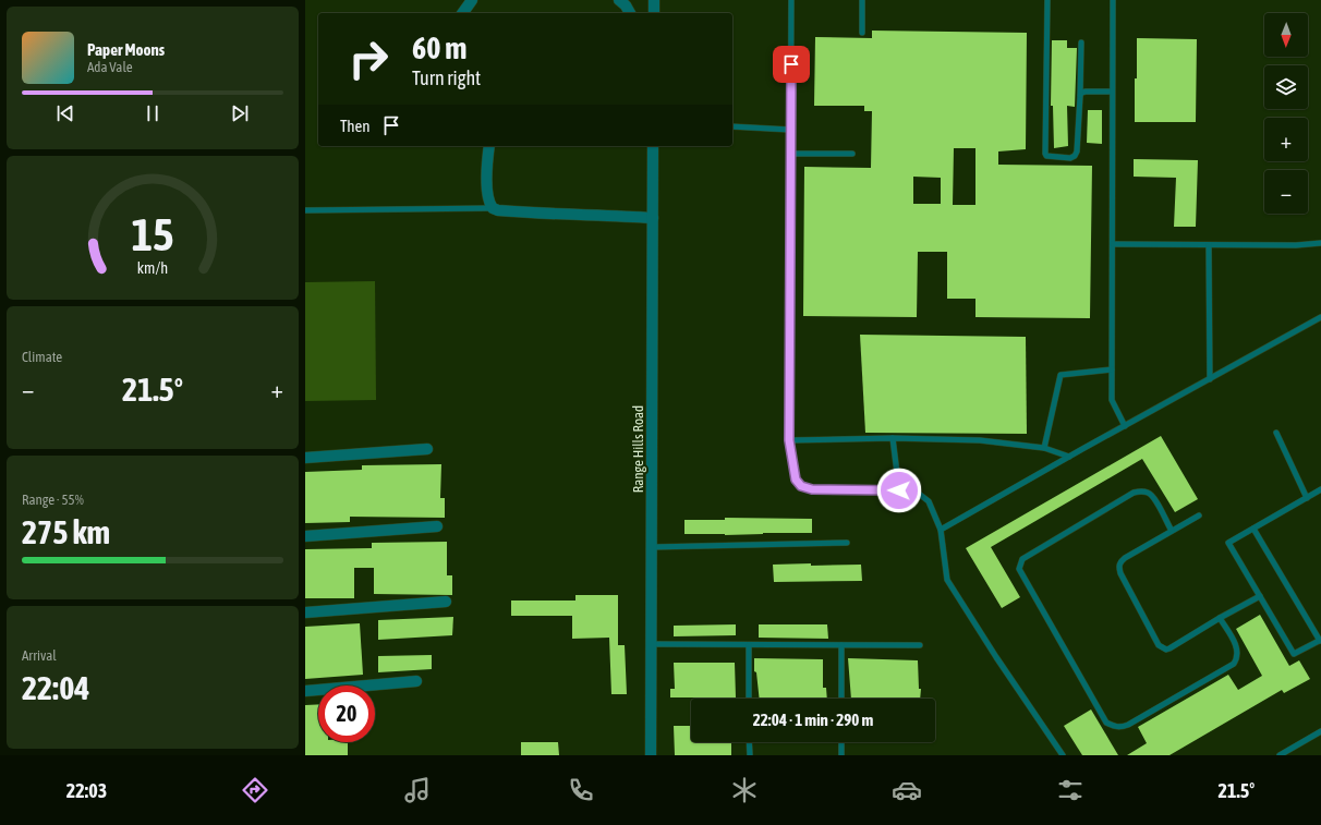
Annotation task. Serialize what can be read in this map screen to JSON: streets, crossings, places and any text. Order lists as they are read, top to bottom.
{
  "streets": {
    "street": ["Range Hills Road"]
  },
  "north": "bottom",
  "page": {
    "map_buttons": ["+", "−"],
    "turn": ["60 m", "Turn right"],
    "song": ["Paper Moons", "Ada Vale"],
    "then": "Then",
    "tile": [
      "Climate",
      ["Range · 55%", "275 km"],
      ["Arrival", "22:04"]
    ],
    "heat": ["−", "21.5°", "+"],
    "limit": "20",
    "trip": "22:04 · 1 min · 290 m",
    "tabs": ["22:03", "21.5°"],
    "gauge": ["15", "km/h"]
  }
}
